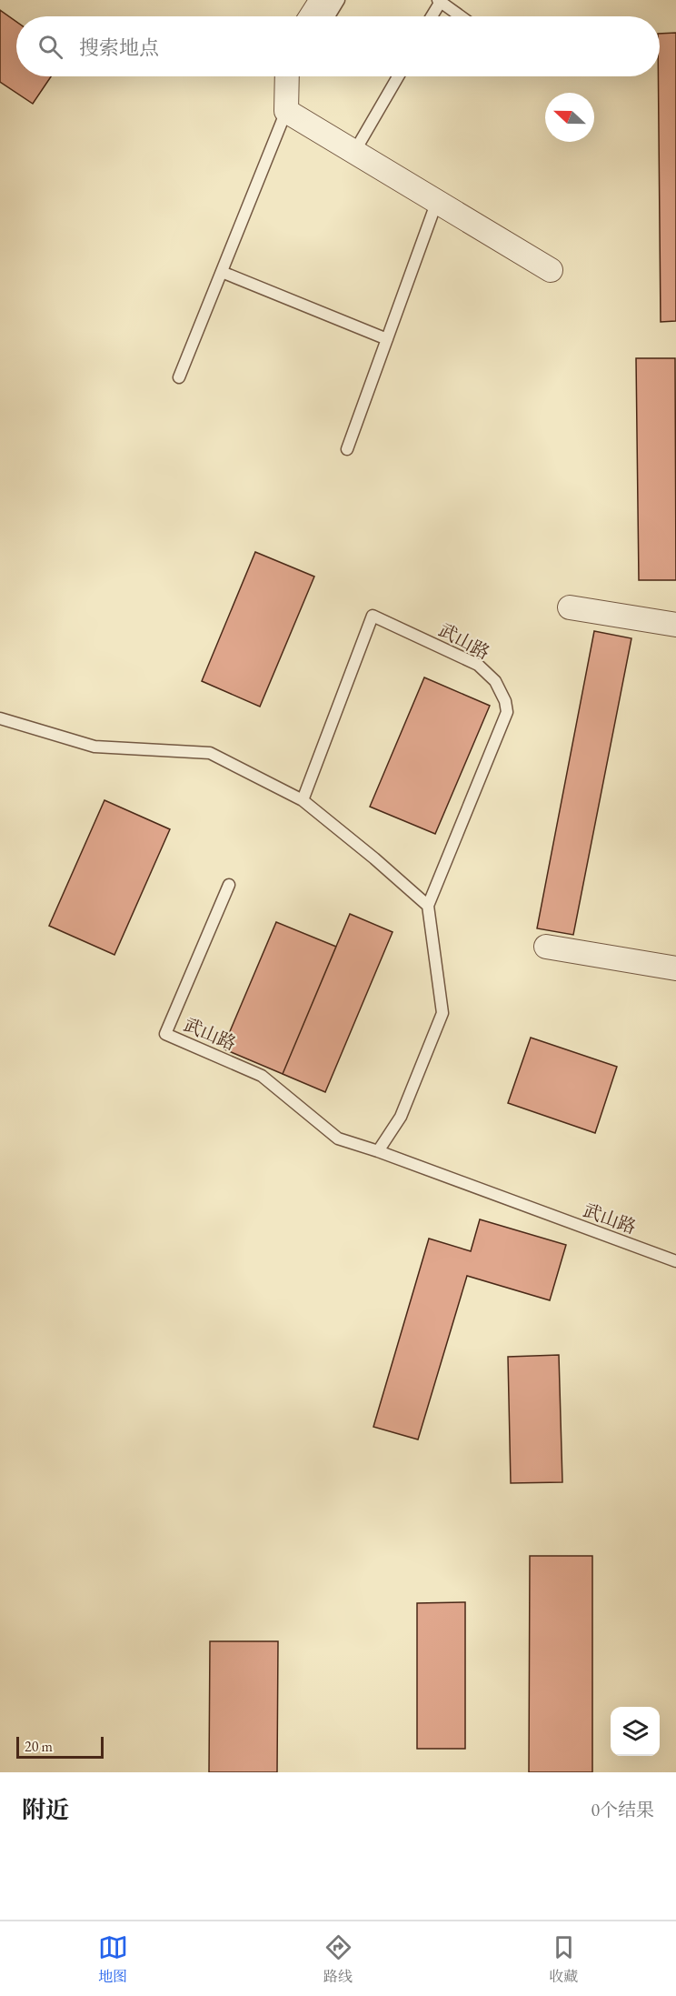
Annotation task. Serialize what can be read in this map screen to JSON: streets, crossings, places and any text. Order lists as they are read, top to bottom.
{
  "streets": {
    "lane": ["武山路"]
  },
  "scale_bar": "20 m",
  "north": "left",
  "page": {
    "search": "搜索地点",
    "scale": "20 m",
    "heading": ["附近", "0个结果"],
    "nav": ["地图", "路线", "收藏"]
  }
}
